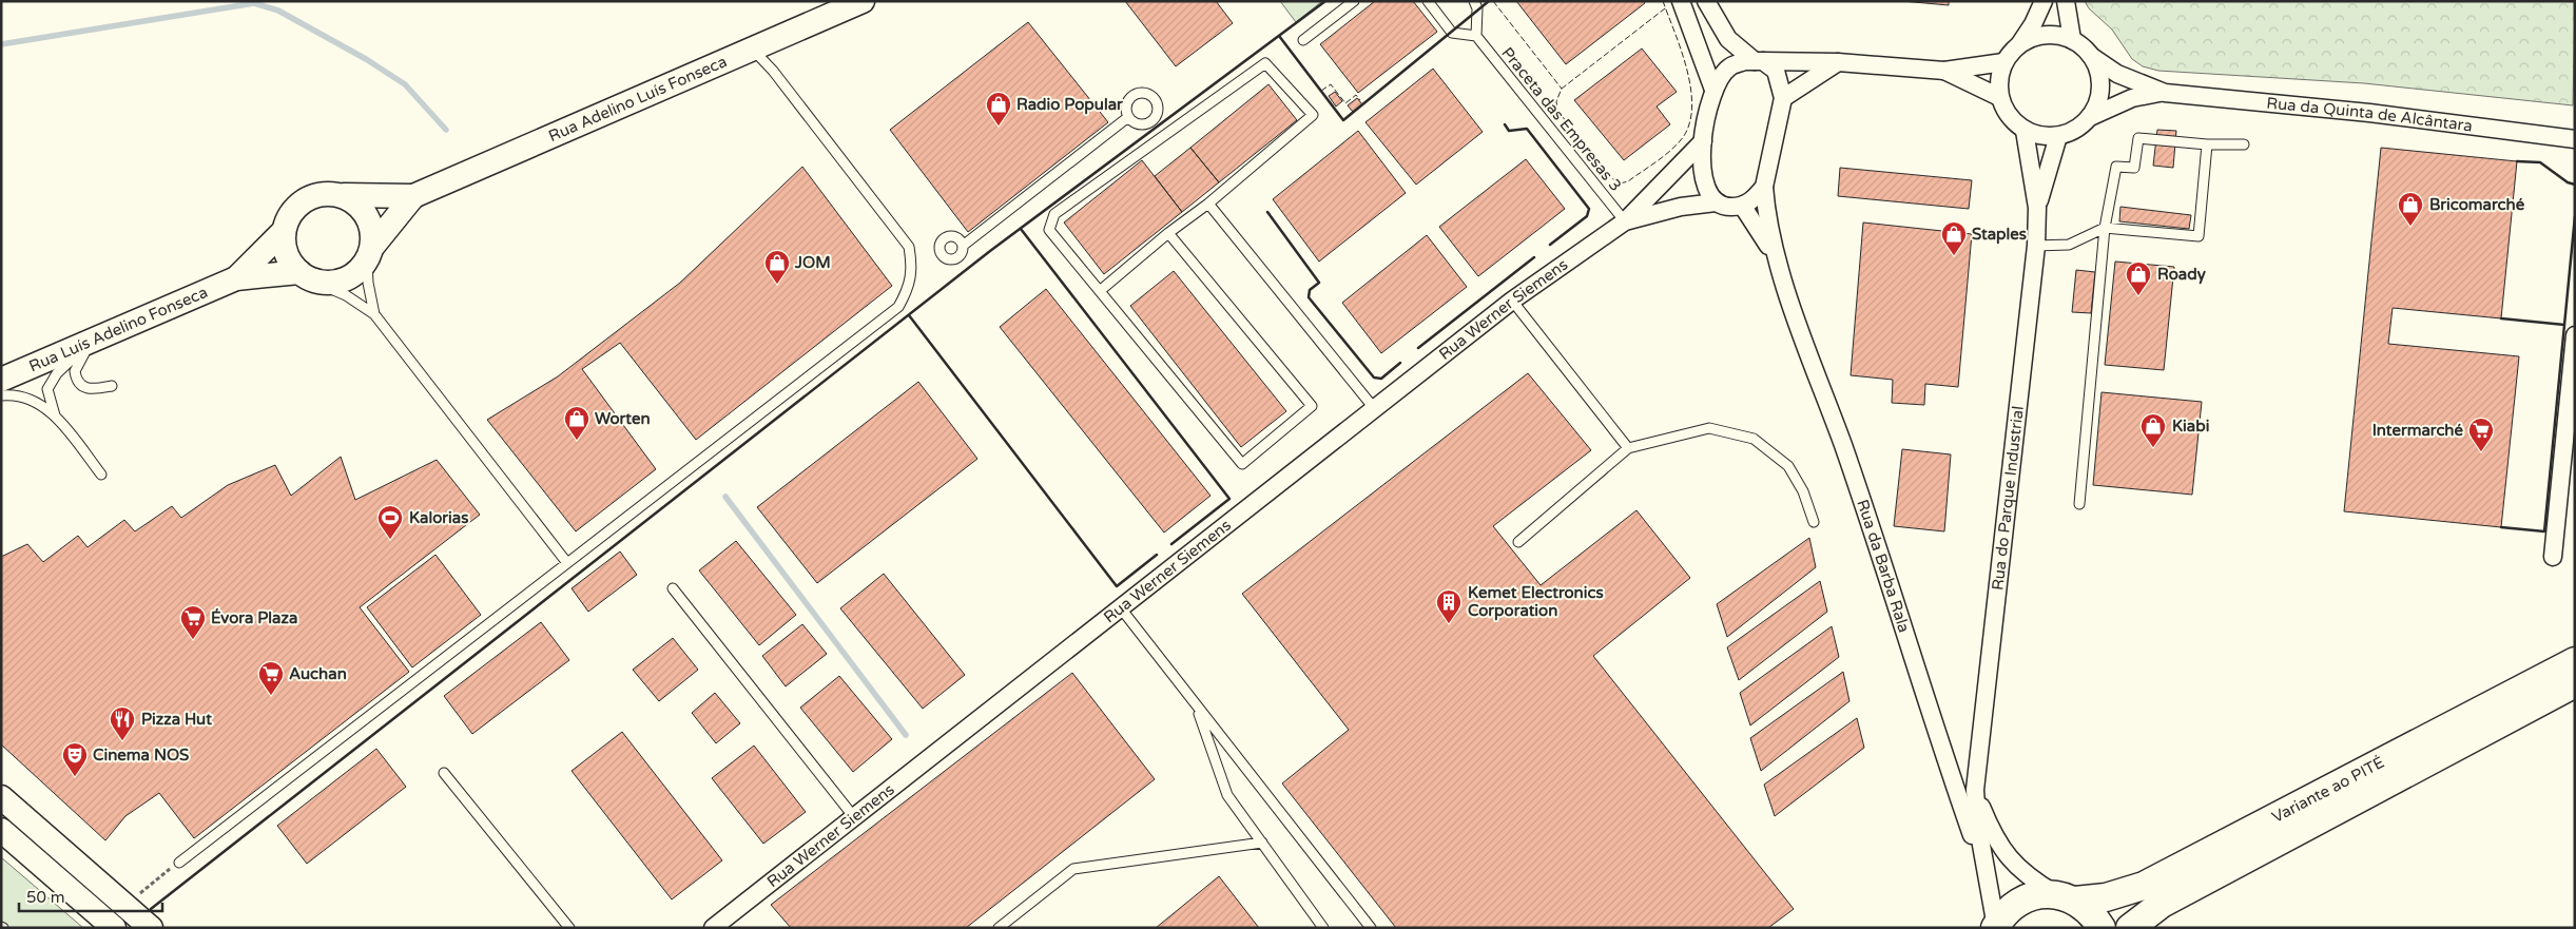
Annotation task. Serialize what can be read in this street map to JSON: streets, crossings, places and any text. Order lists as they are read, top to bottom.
{
  "streets": {
    "main road": ["Variante ao PITÉ"],
    "street": [
      "Rua Adelino Luís Fonseca",
      "Rua da Quinta de Alcântara",
      "Rua Werner Siemens",
      "Rua Luís Adelino Fonseca",
      "Rua do Parque Industrial",
      "Rua da Barba Rala"
    ],
    "lane": ["Praceta das Empresas 3"]
  },
  "crossings": [
    ["Rua Adelino Luís Fonseca", "Rua Luís Adelino Fonseca"],
    ["Praceta das Empresas 3", "Rua Werner Siemens"],
    ["Rua Werner Siemens", "Rua da Barba Rala"],
    ["Rua do Parque Industrial", "Rua da Barba Rala"],
    ["Rua da Barba Rala", "Variante ao PITÉ"]
  ],
  "places": {
    "shop": [
      "Radio Popular",
      "Bricomarché",
      "Staples",
      "JOM",
      "Roady",
      "Worten",
      "Kiabi"
    ],
    "supermarket": ["Intermarché", "Évora Plaza", "Auchan"],
    "sports": ["Kalorias"],
    "building": ["Kemet Electronics Corporation"],
    "restaurant": ["Pizza Hut"],
    "theatre": ["Cinema NOS"]
  },
  "scale_bar": "50 m"
}
